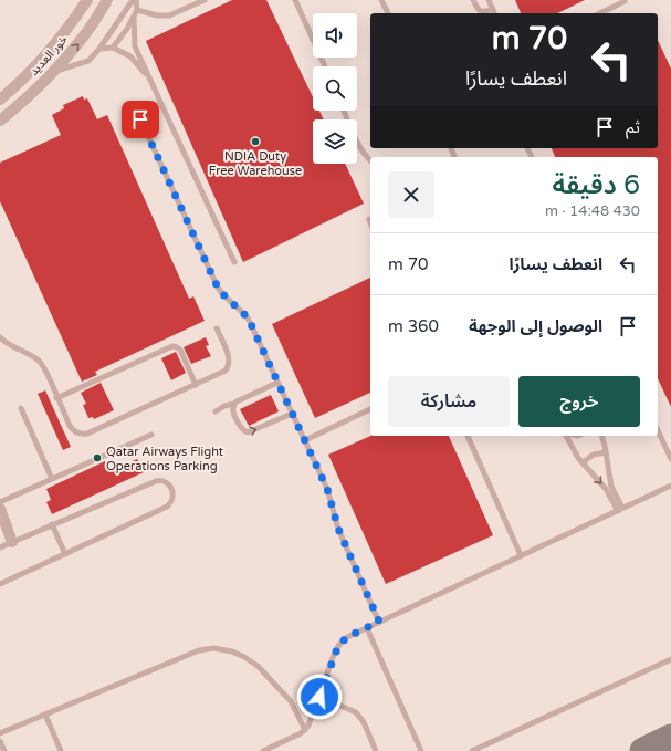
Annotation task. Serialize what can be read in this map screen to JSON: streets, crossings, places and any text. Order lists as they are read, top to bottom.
{
  "streets": {
    "street": ["خور العديد"]
  },
  "places": ["NDIA Duty Free Warehouse", "Qatar Airways Flight Operations Parking"],
  "page": {
    "turn": ["70 m", "انعطف يسارًا"],
    "then": "ثم",
    "heading": ["6 دقيقة", "430 m · 14:48"],
    "list": [
      {
        "name": "انعطف يسارًا",
        "value": "70 m"
      },
      {
        "name": "الوصول إلى الوجهة",
        "value": "360 m"
      }
    ],
    "buttons": ["خروج", "مشاركة"]
  }
}
